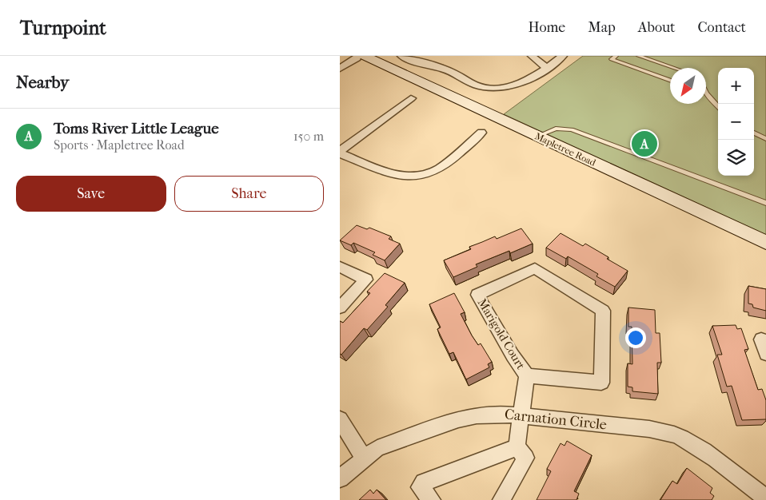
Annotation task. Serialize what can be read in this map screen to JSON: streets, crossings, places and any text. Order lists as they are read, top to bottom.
{
  "streets": {
    "street": ["Mapletree Road", "Marigold Court", "Carnation Circle"]
  },
  "crossings": [
    ["Marigold Court", "Carnation Circle"]
  ],
  "north": "bottom left",
  "page": {
    "header": "Turnpoint",
    "nav": [
      "Home",
      "Map",
      "About",
      "Contact"
    ],
    "heading": "Nearby",
    "map_buttons": ["+", "−"],
    "list": [
      {
        "mark": "A",
        "name": "Toms River Little League",
        "note": "Sports · Mapletree Road",
        "value": "150 m"
      }
    ],
    "pins": "A",
    "buttons": ["Save", "Share"]
  }
}
